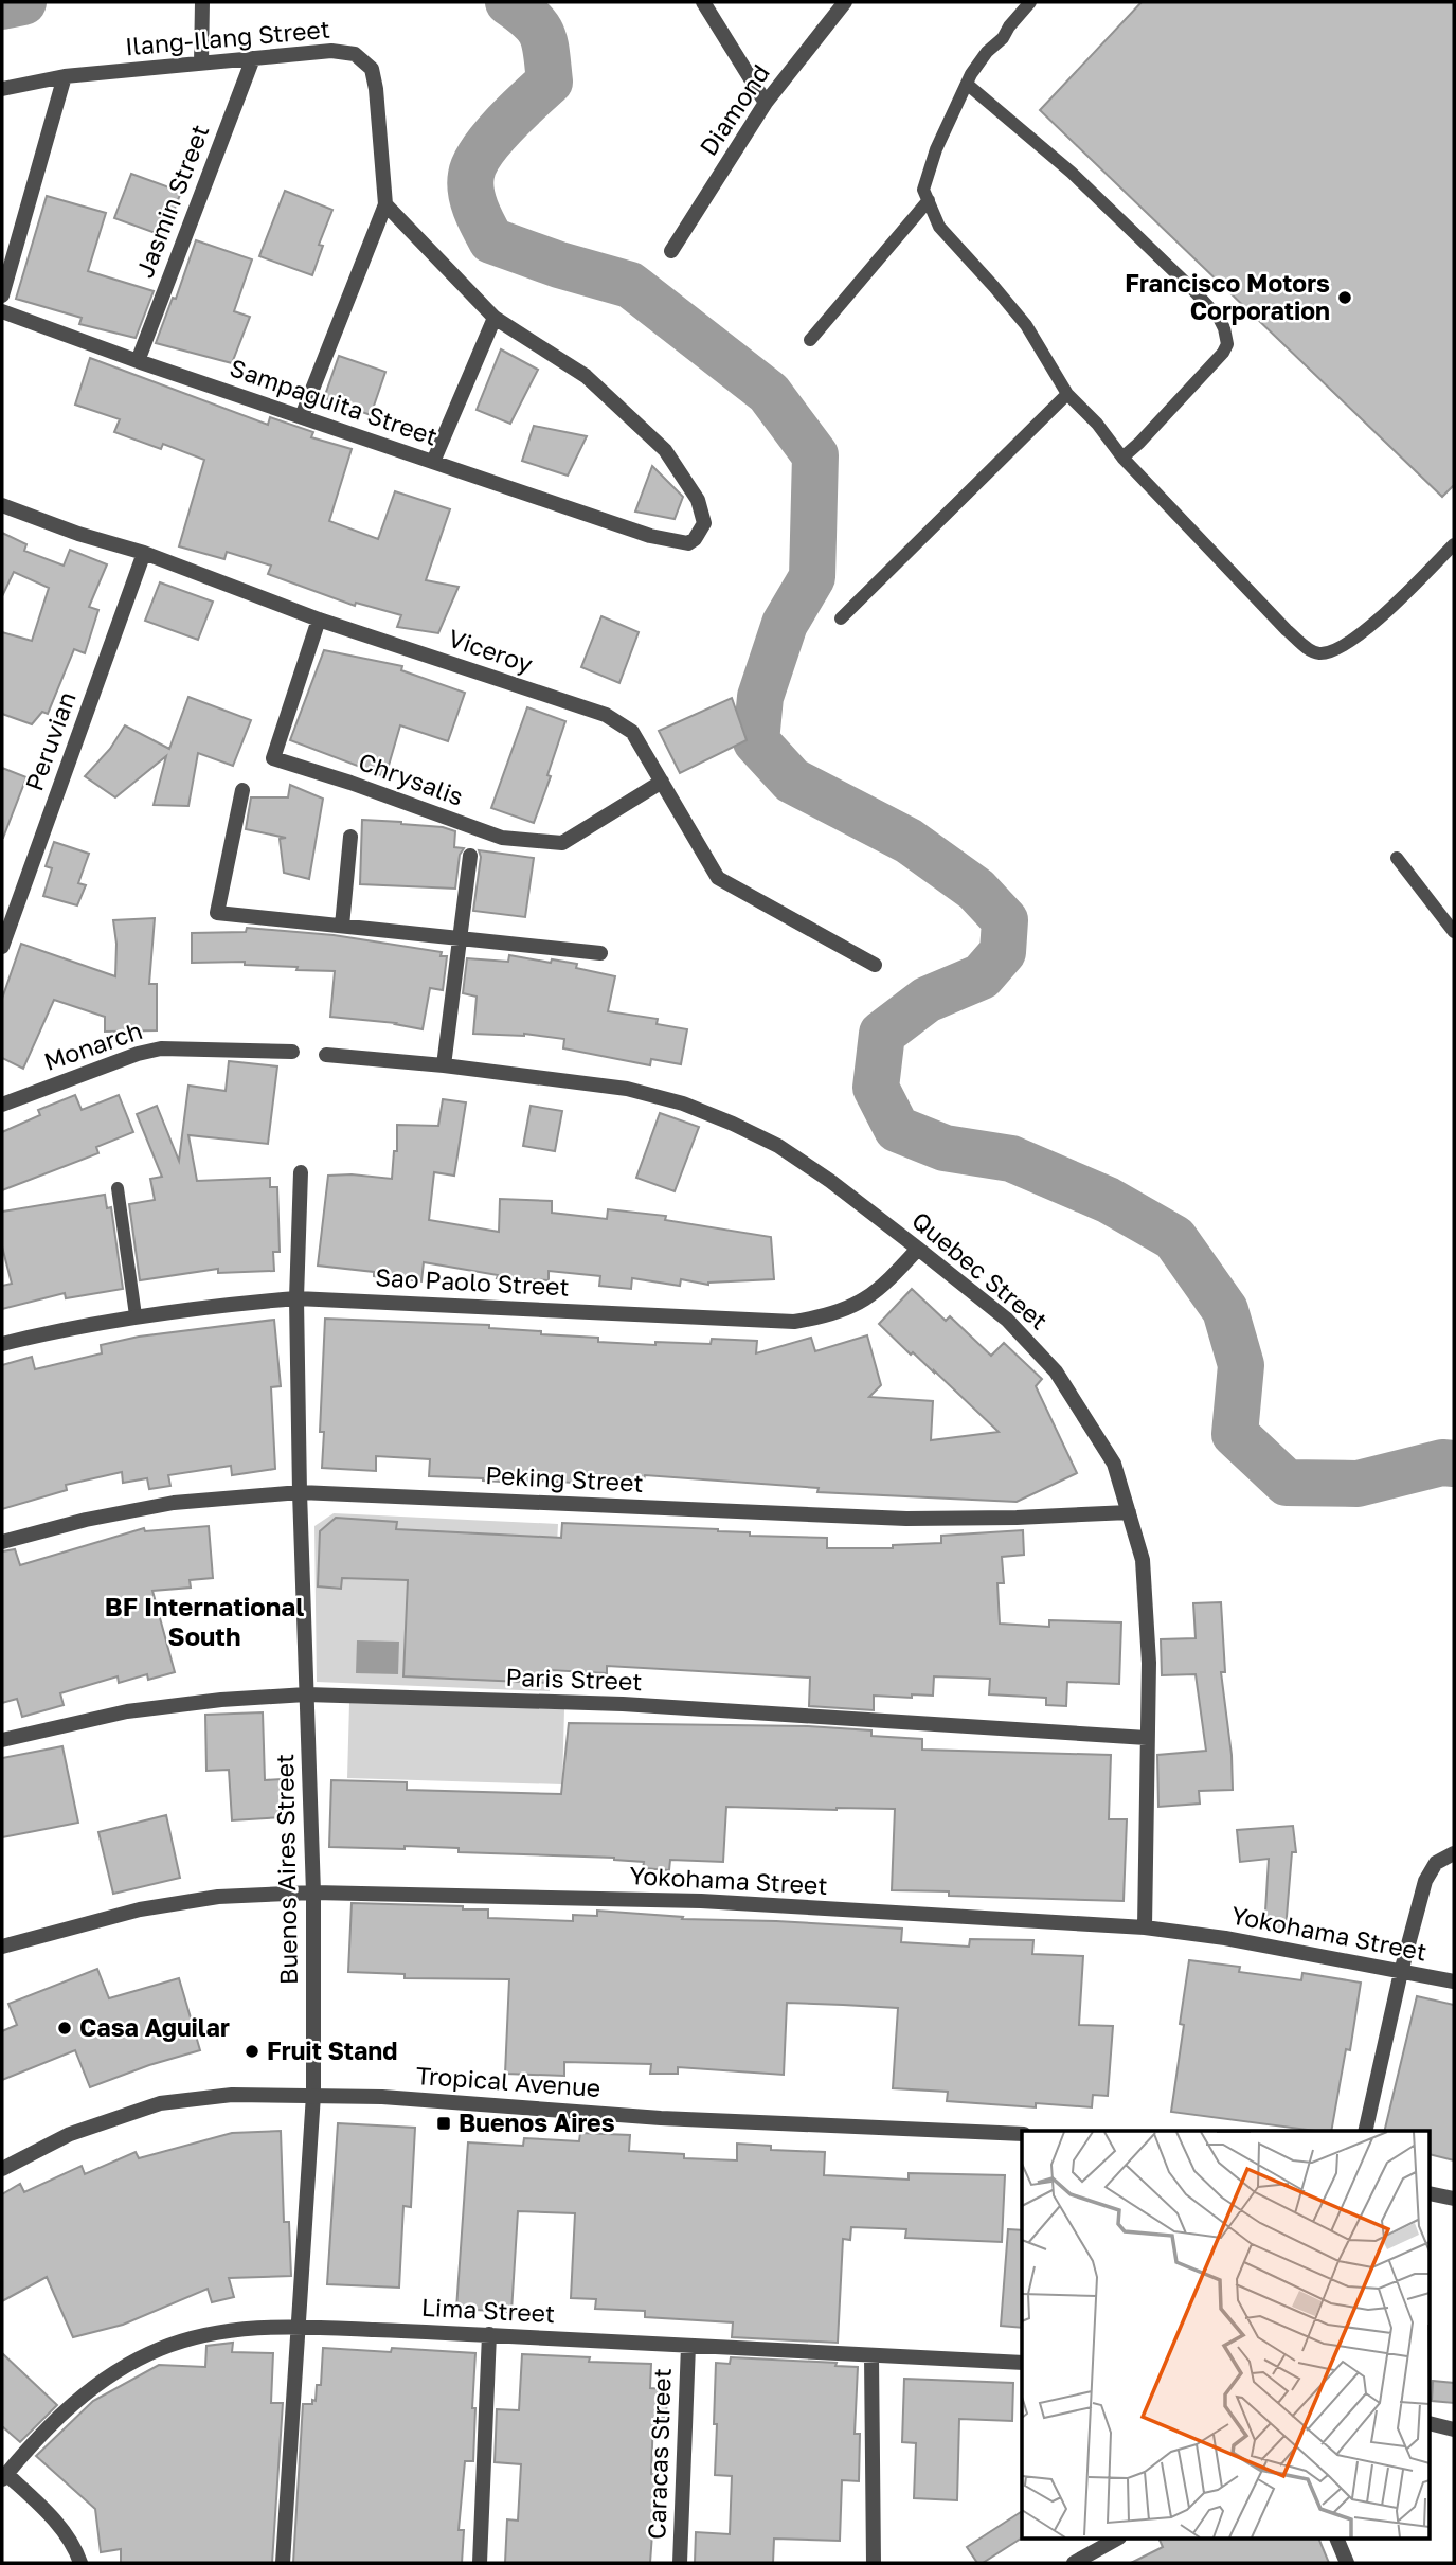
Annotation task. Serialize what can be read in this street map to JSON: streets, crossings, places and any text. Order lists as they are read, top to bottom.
{
  "streets": {
    "street": [
      "Ilang-Ilang Street",
      "Diamond",
      "Jasmin Street",
      "Sampaguita Street",
      "Viceroy",
      "Peruvian",
      "Chrysalis",
      "Monarch",
      "Quebec Street",
      "Sao Paolo Street",
      "Peking Street",
      "Paris Street",
      "Buenos Aires Street",
      "Yokohama Street",
      "Tropical Avenue",
      "Lima Street",
      "Caracas Street"
    ]
  },
  "crossings": [
    ["Ilang-Ilang Street", "Jasmin Street"],
    ["Jasmin Street", "Sampaguita Street"],
    ["Viceroy", "Peruvian"],
    ["Viceroy", "Chrysalis"],
    ["Quebec Street", "Sao Paolo Street"],
    ["Quebec Street", "Peking Street"],
    ["Quebec Street", "Paris Street"],
    ["Quebec Street", "Yokohama Street"],
    ["Sao Paolo Street", "Buenos Aires Street"],
    ["Peking Street", "Buenos Aires Street"],
    ["Paris Street", "Buenos Aires Street"],
    ["Buenos Aires Street", "Yokohama Street"],
    ["Buenos Aires Street", "Tropical Avenue"],
    ["Buenos Aires Street", "Lima Street"],
    ["Lima Street", "Caracas Street"]
  ],
  "districts": ["BF International South"],
  "places": {
    "other": ["Francisco Motors Corporation", "Casa Aguilar", "Fruit Stand"],
    "transit": ["Buenos Aires"]
  }
}
